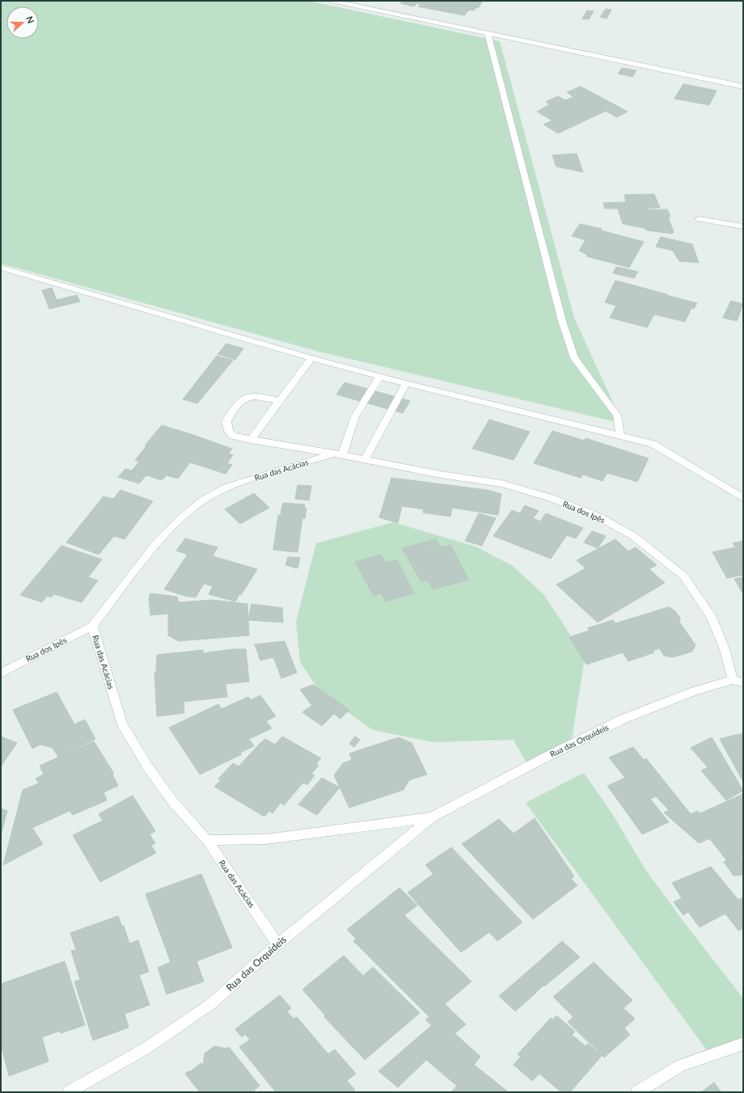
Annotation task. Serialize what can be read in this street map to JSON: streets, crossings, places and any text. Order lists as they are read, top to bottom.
{
  "streets": {
    "street": ["Rua das Acácias", "Rua dos Ipês", "Rua das Orquideis"]
  },
  "crossings": [
    ["Rua das Acácias", "Rua dos Ipês"],
    ["Rua das Acácias", "Rua das Orquideis"],
    ["Rua dos Ipês", "Rua das Orquideis"]
  ],
  "north": "right"
}
